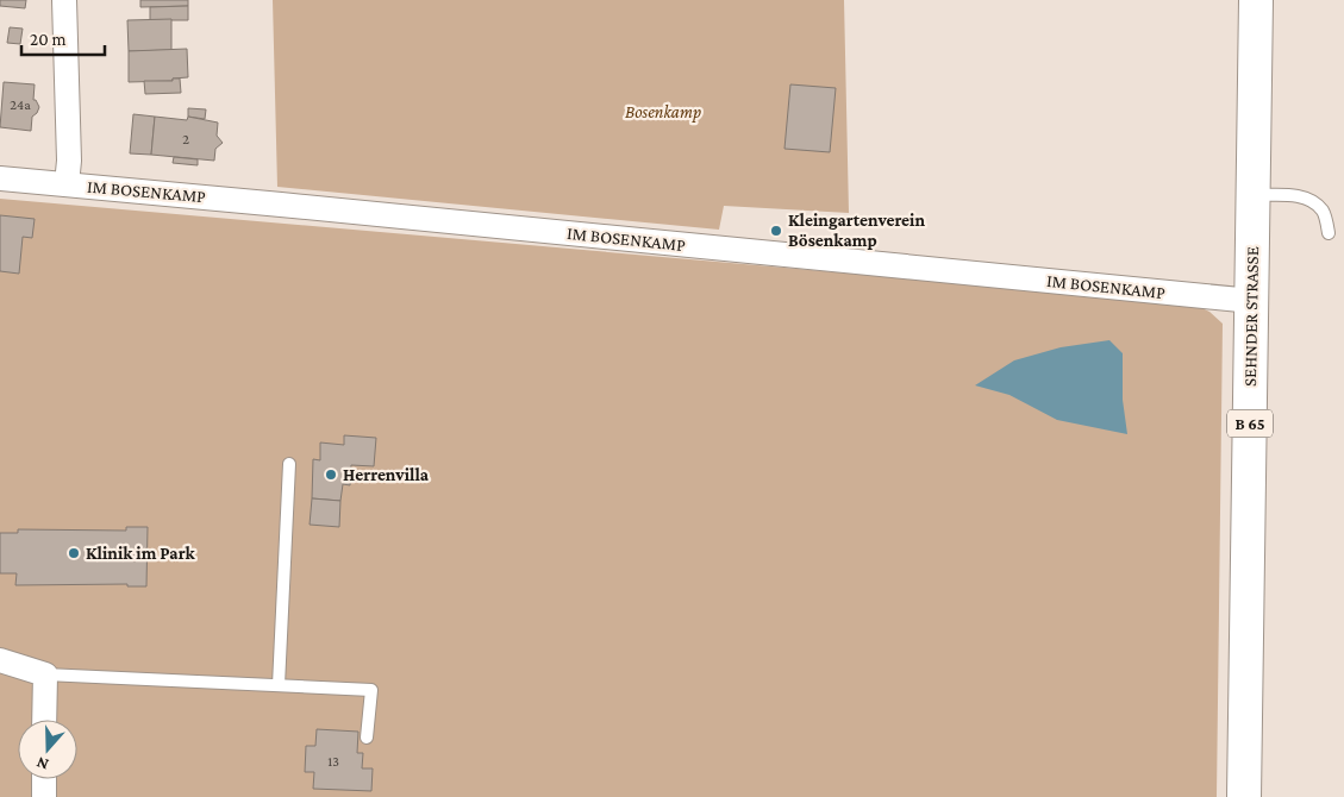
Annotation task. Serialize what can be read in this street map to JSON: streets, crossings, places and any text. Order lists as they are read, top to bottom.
{
  "streets": {
    "main road": ["SEHNDER STRASSE", "B 65"],
    "street": ["IM BOSENKAMP"]
  },
  "crossings": [
    ["IM BOSENKAMP", "SEHNDER STRASSE"]
  ],
  "parks": ["Bosenkamp"],
  "places": ["Kleingartenverein Bösenkamp", "Herrenvilla", "Klinik im Park"],
  "house_numbers": ["24a", "2", "13"],
  "scale_bar": "20 m",
  "north": "bottom"
}
